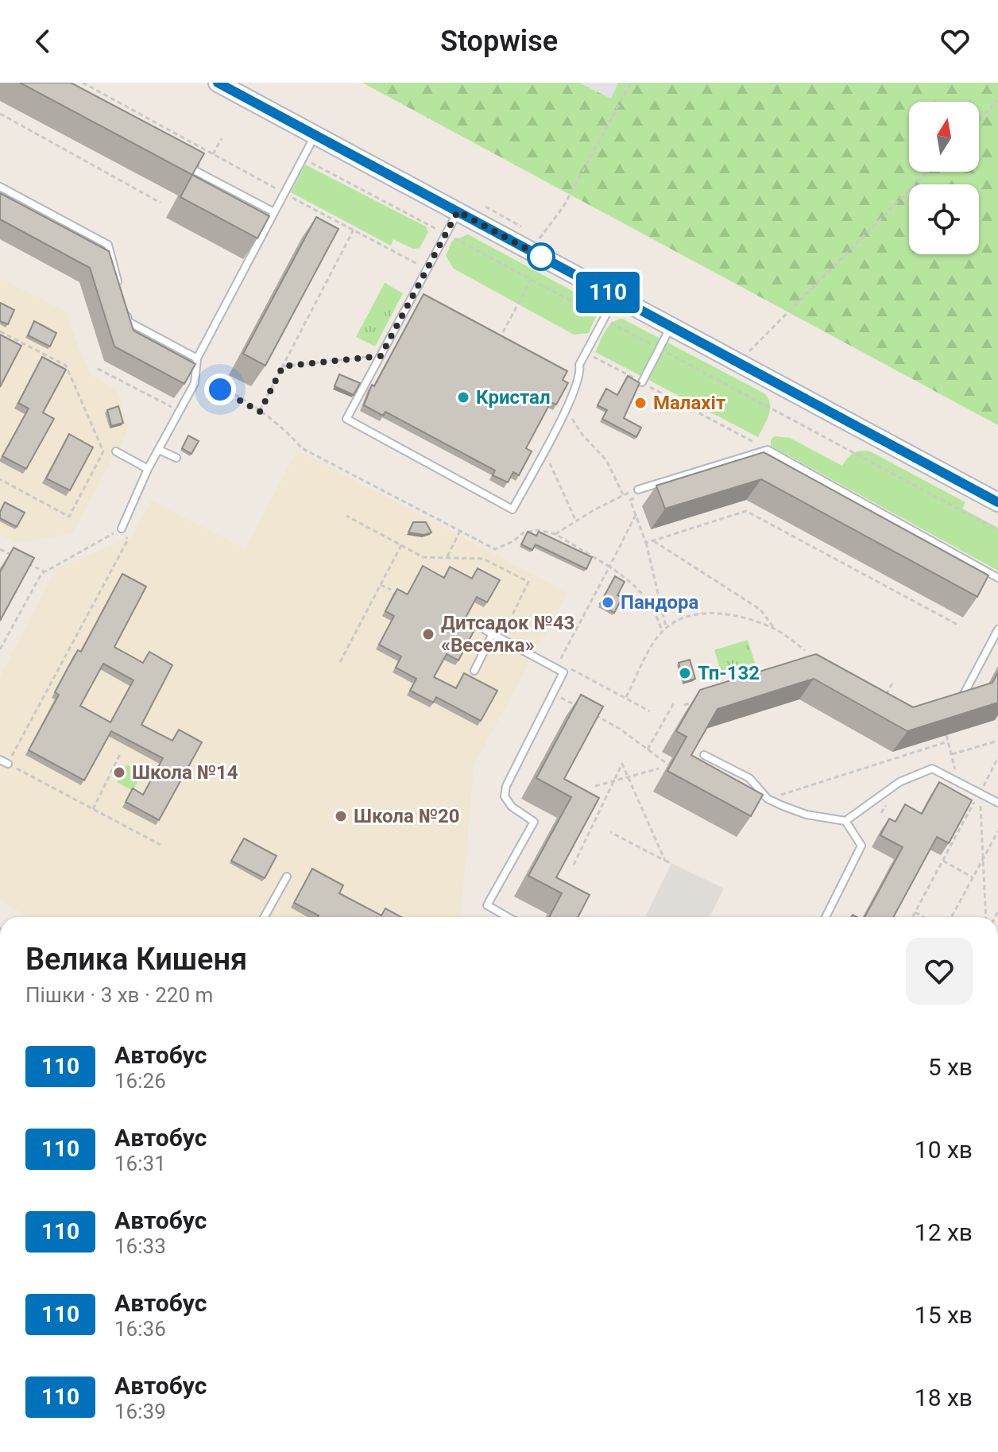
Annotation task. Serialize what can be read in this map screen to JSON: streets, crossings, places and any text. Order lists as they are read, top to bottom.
{
  "places": [
    "Кристал",
    "Малахіт",
    "Пандора",
    "Дитсадок №43 «Веселка»",
    "Тп-132",
    "Школа №14",
    "Школа №20"
  ],
  "lines": ["bus line 110"],
  "north": "top",
  "page": {
    "header": "Stopwise",
    "on_map": "110",
    "heading": ["Велика Кишеня", "Пішки · 3 хв · 220 m"],
    "list": [
      {
        "mark": "110",
        "name": "Автобус",
        "note": "16:26",
        "value": "5 хв"
      },
      {
        "mark": "110",
        "name": "Автобус",
        "note": "16:31",
        "value": "10 хв"
      },
      {
        "mark": "110",
        "name": "Автобус",
        "note": "16:33",
        "value": "12 хв"
      },
      {
        "mark": "110",
        "name": "Автобус",
        "note": "16:36",
        "value": "15 хв"
      },
      {
        "mark": "110",
        "name": "Автобус",
        "note": "16:39",
        "value": "18 хв"
      }
    ]
  }
}
